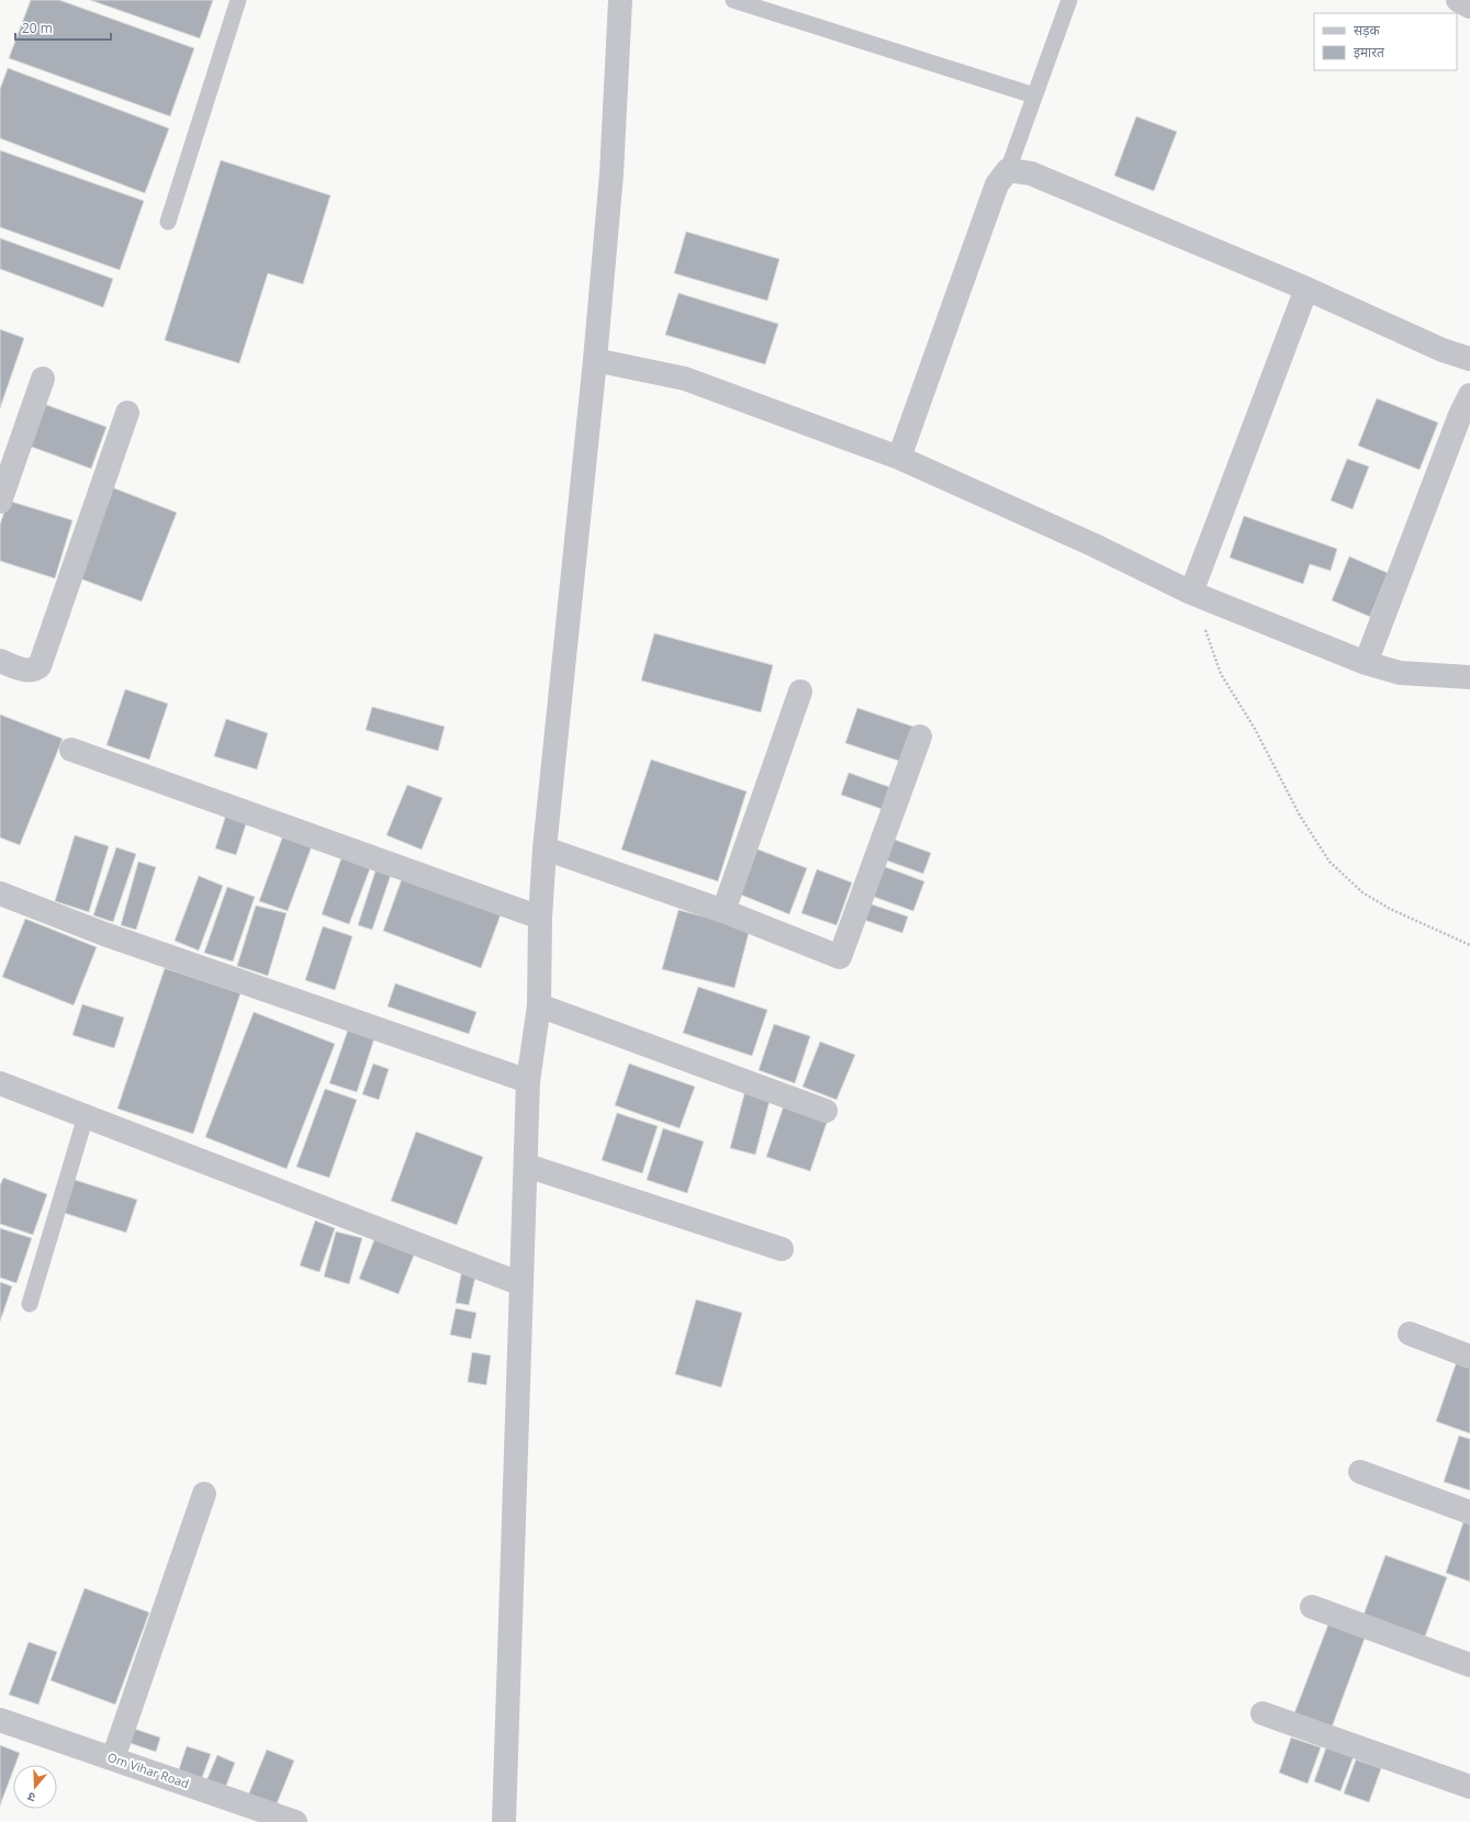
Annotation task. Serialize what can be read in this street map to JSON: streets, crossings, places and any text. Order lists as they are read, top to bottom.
{
  "streets": {
    "street": ["Om Vihar Road"]
  },
  "legend": ["सड़क", "इमारत"],
  "scale_bar": "20 m",
  "north": "bottom"
}
